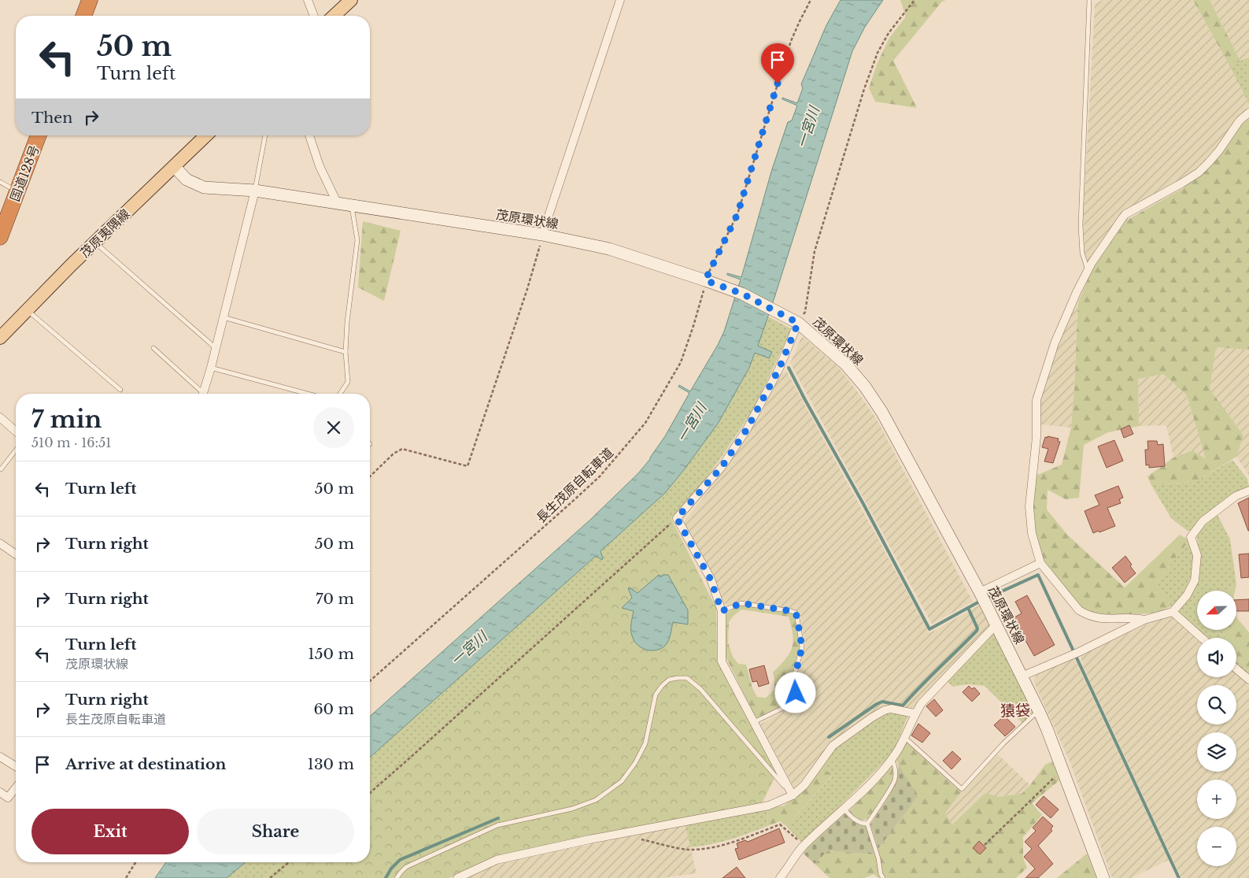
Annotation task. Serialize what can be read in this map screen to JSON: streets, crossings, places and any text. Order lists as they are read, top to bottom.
{
  "streets": {
    "highway": ["国道128号"],
    "main road": ["茂原環状線", "茂原夷隅線"],
    "path": ["長生茂原自転車道"]
  },
  "crossings": [
    ["茂原環状線", "茂原夷隅線"],
    ["茂原環状線", "長生茂原自転車道"]
  ],
  "districts": ["猿袋"],
  "water": ["一宮川"],
  "north": "left",
  "page": {
    "turn": ["50 m", "Turn left"],
    "then": "Then",
    "heading": ["7 min", "510 m · 16:51"],
    "list": [
      {
        "name": "Turn left",
        "value": "50 m"
      },
      {
        "name": "Turn right",
        "value": "50 m"
      },
      {
        "name": "Turn right",
        "value": "70 m"
      },
      {
        "name": "Turn left",
        "note": "茂原環状線",
        "value": "150 m"
      },
      {
        "name": "Turn right",
        "note": "長生茂原自転車道",
        "value": "60 m"
      },
      {
        "name": "Arrive at destination",
        "value": "130 m"
      }
    ],
    "map_buttons": ["+", "−"],
    "buttons": ["Exit", "Share"]
  }
}
